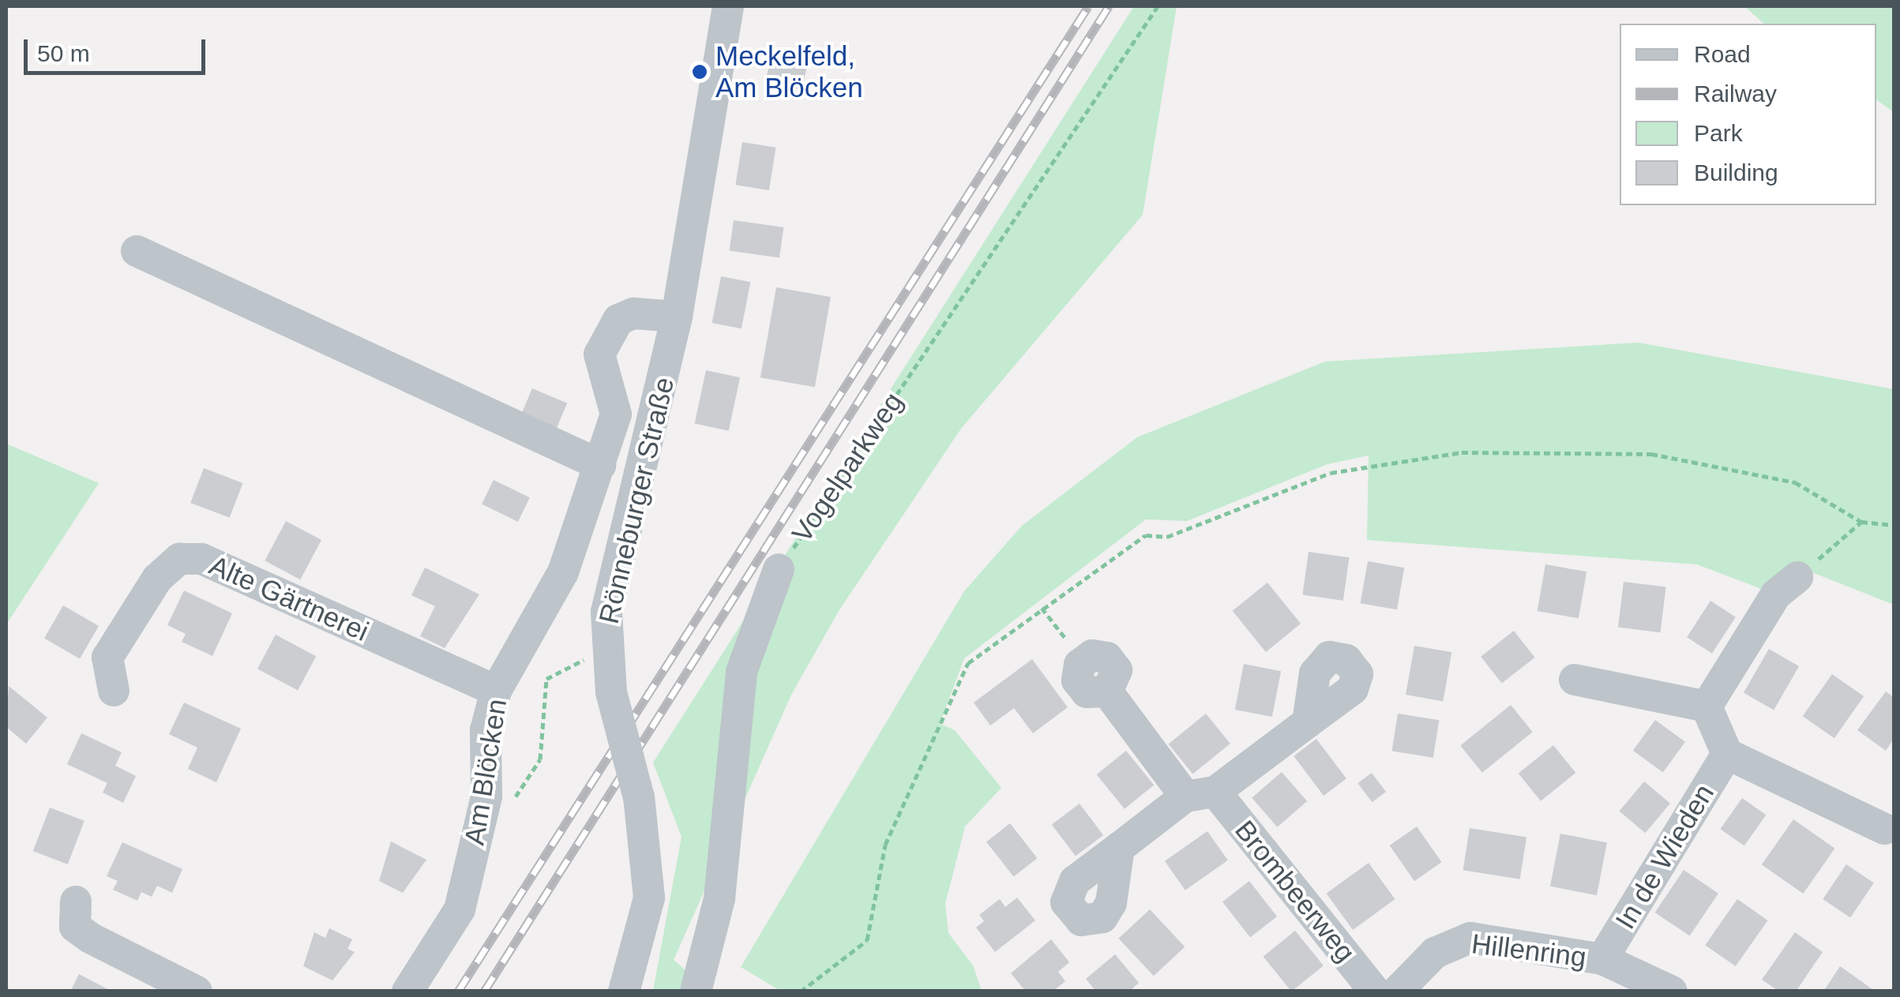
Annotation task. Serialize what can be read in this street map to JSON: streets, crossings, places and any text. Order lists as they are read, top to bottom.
{
  "streets": {
    "street": [
      "Vogelparkweg",
      "Rönneburger Straße",
      "Alte Gärtnerei",
      "Am Blöcken",
      "In de Wieden",
      "Brombeerweg",
      "Hillenring"
    ]
  },
  "crossings": [
    ["Rönneburger Straße", "Am Blöcken"],
    ["Alte Gärtnerei", "Am Blöcken"],
    ["In de Wieden", "Hillenring"]
  ],
  "places": ["Meckelfeld, Am Blöcken"],
  "legend": [
    "Road",
    "Railway",
    "Park",
    "Building"
  ],
  "scale_bar": "50 m"
}
